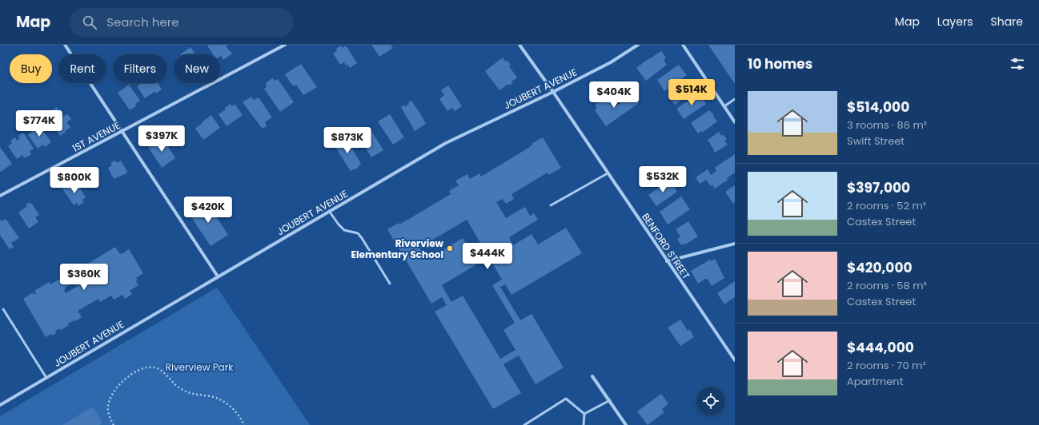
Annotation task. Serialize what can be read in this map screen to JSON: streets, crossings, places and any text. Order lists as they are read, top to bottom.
{
  "streets": {
    "street": ["JOUBERT AVENUE", "1ST AVENUE", "BENFORD STREET"]
  },
  "crossings": [
    ["JOUBERT AVENUE", "BENFORD STREET"]
  ],
  "parks": ["Riverview Park"],
  "places": ["Riverview Elementary School"],
  "page": {
    "header": "Map",
    "search": "Search here",
    "nav": ["Map", "Layers", "Share"],
    "heading": "10 homes",
    "chip": [
      "Buy",
      "Rent",
      "Filters",
      "New"
    ],
    "price": [
      "$514K",
      "$404K",
      "$774K",
      "$397K",
      "$873K",
      "$532K",
      "$800K",
      "$420K",
      "$444K",
      "$360K"
    ],
    "list": [
      {
        "name": "$514,000",
        "note": "3 rooms · 86 m² · Swift Street"
      },
      {
        "name": "$397,000",
        "note": "2 rooms · 52 m² · Castex Street"
      },
      {
        "name": "$420,000",
        "note": "2 rooms · 58 m² · Castex Street"
      },
      {
        "name": "$444,000",
        "note": "2 rooms · 70 m² · Apartment"
      }
    ]
  }
}
